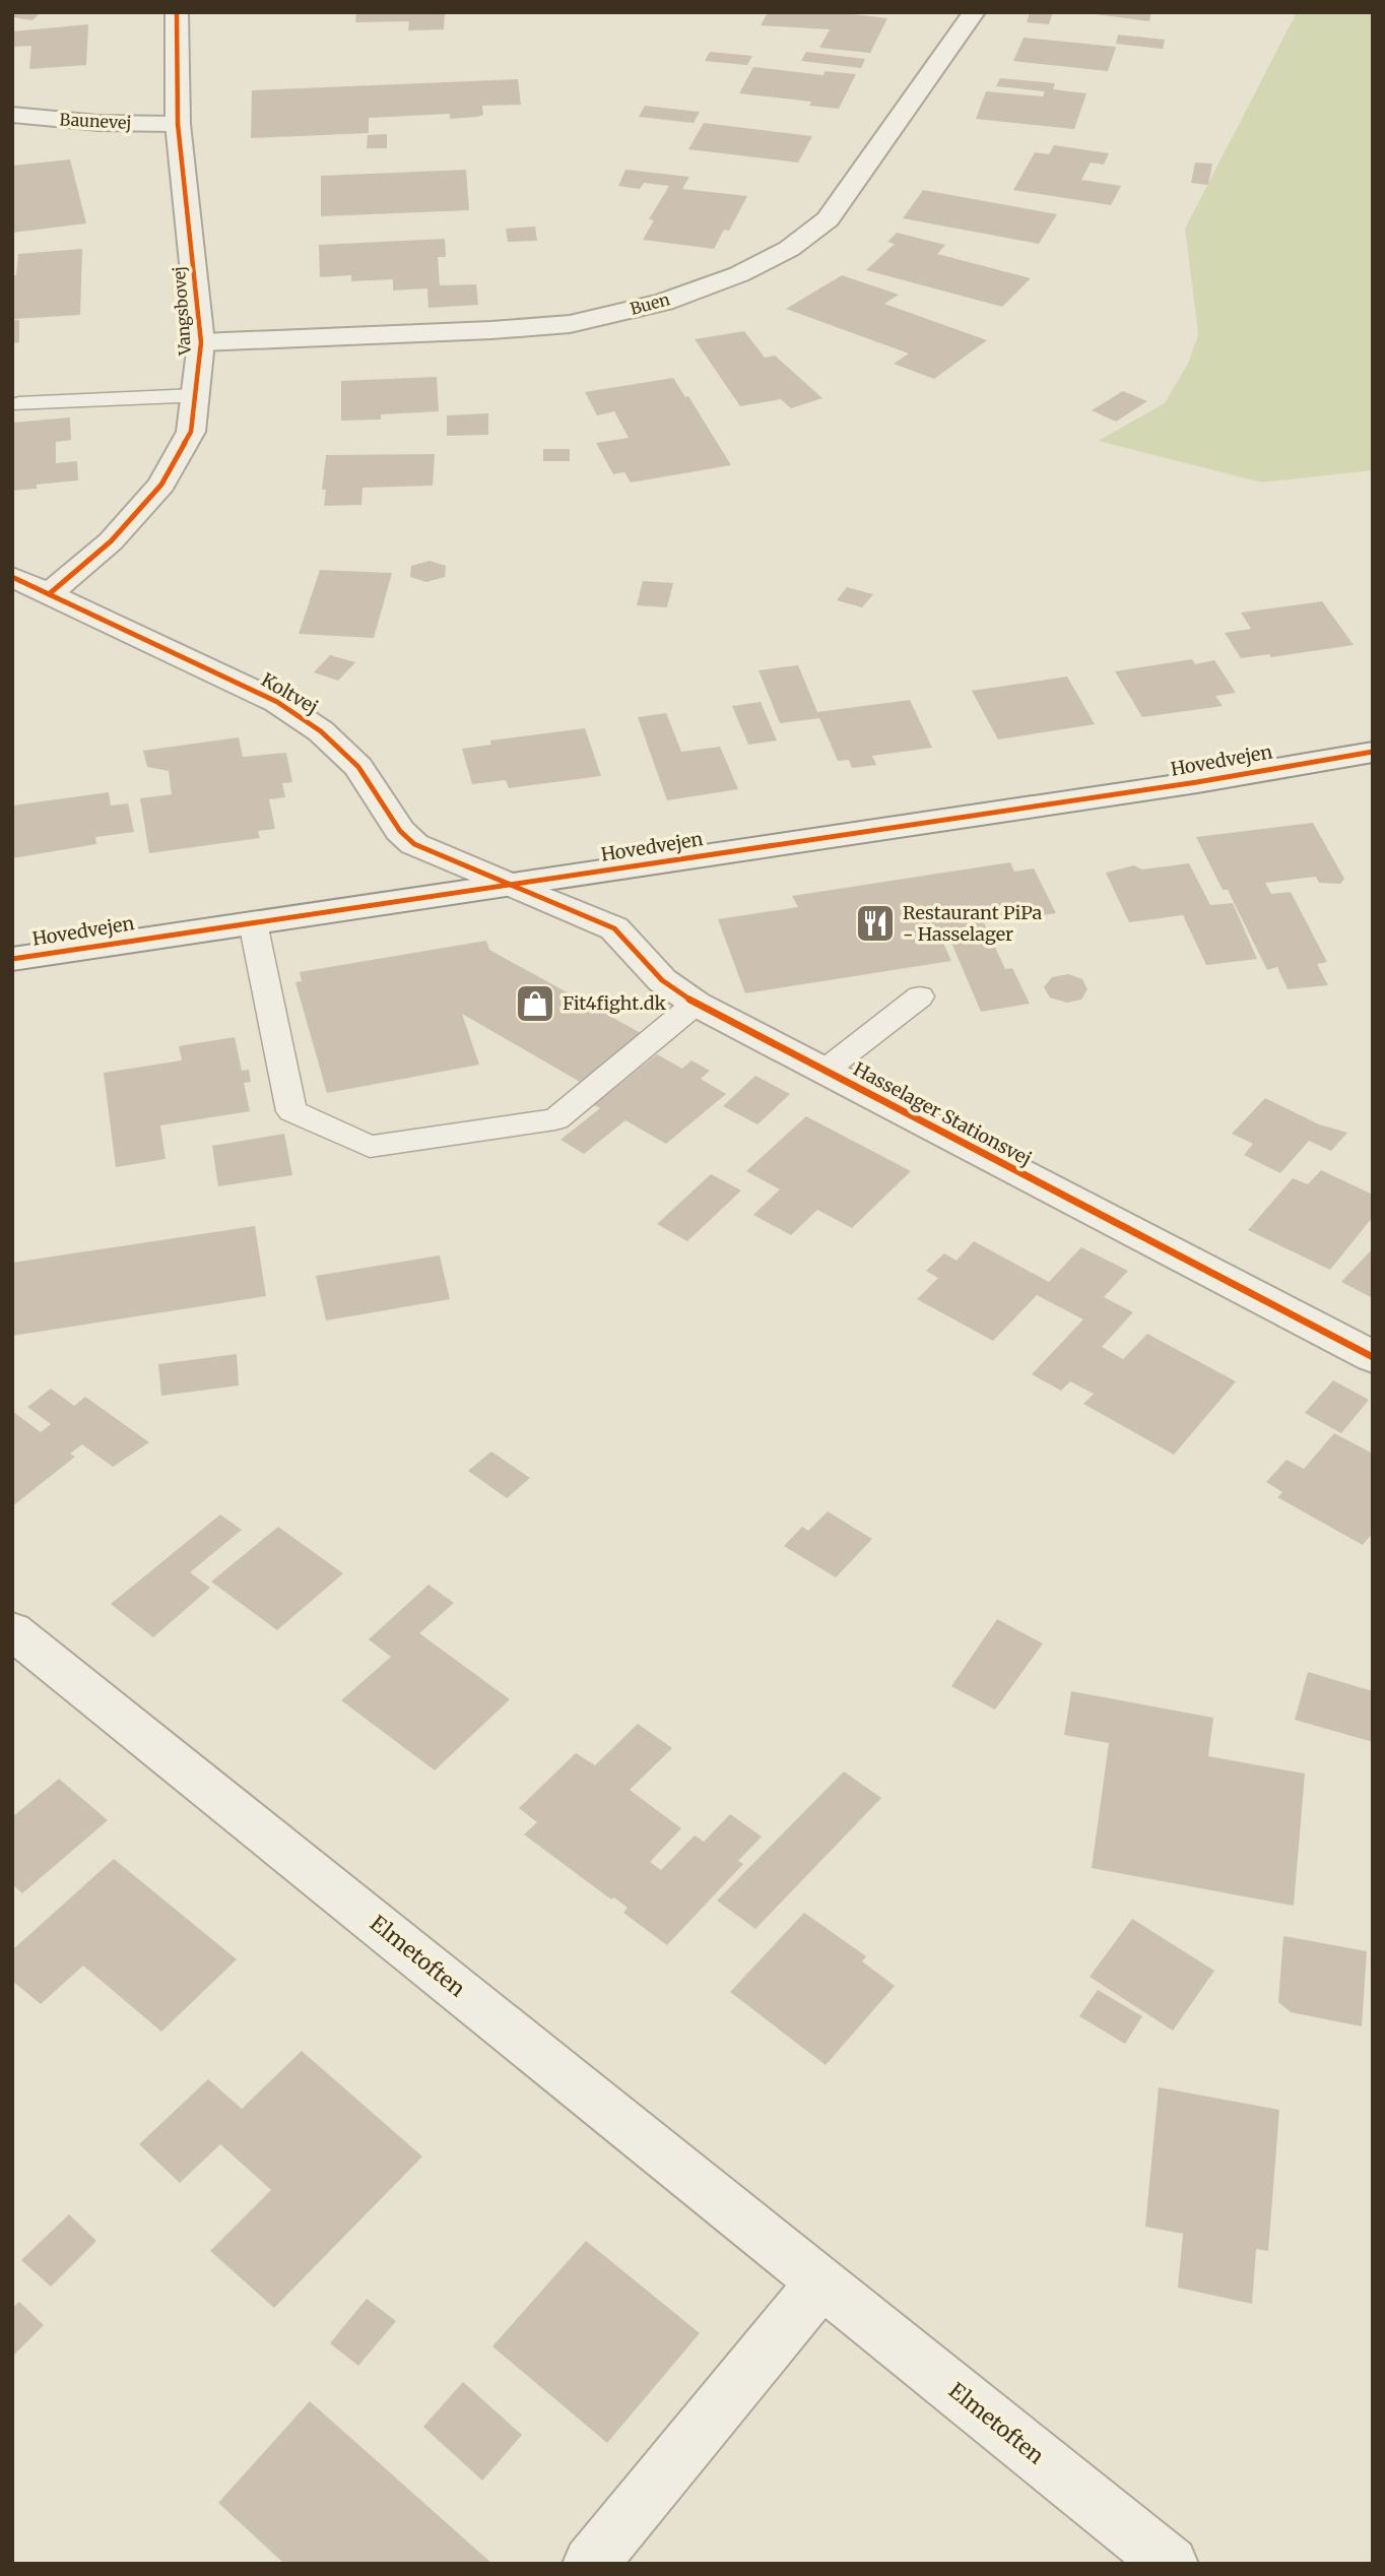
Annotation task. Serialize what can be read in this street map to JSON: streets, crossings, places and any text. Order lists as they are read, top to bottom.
{
  "streets": {
    "street": [
      "Baunevej",
      "Buen",
      "Vangsbovej",
      "Koltvej",
      "Hovedvejen",
      "Hasselager Stationsvej",
      "Elmetoften"
    ]
  },
  "crossings": [
    ["Baunevej", "Vangsbovej"],
    ["Buen", "Vangsbovej"],
    ["Vangsbovej", "Koltvej"],
    ["Koltvej", "Hovedvejen"],
    ["Koltvej", "Hasselager Stationsvej"],
    ["Hovedvejen", "Hasselager Stationsvej"]
  ],
  "places": {
    "restaurant": ["Restaurant PiPa - Hasselager"],
    "shop": ["Fit4fight.dk"]
  }
}
